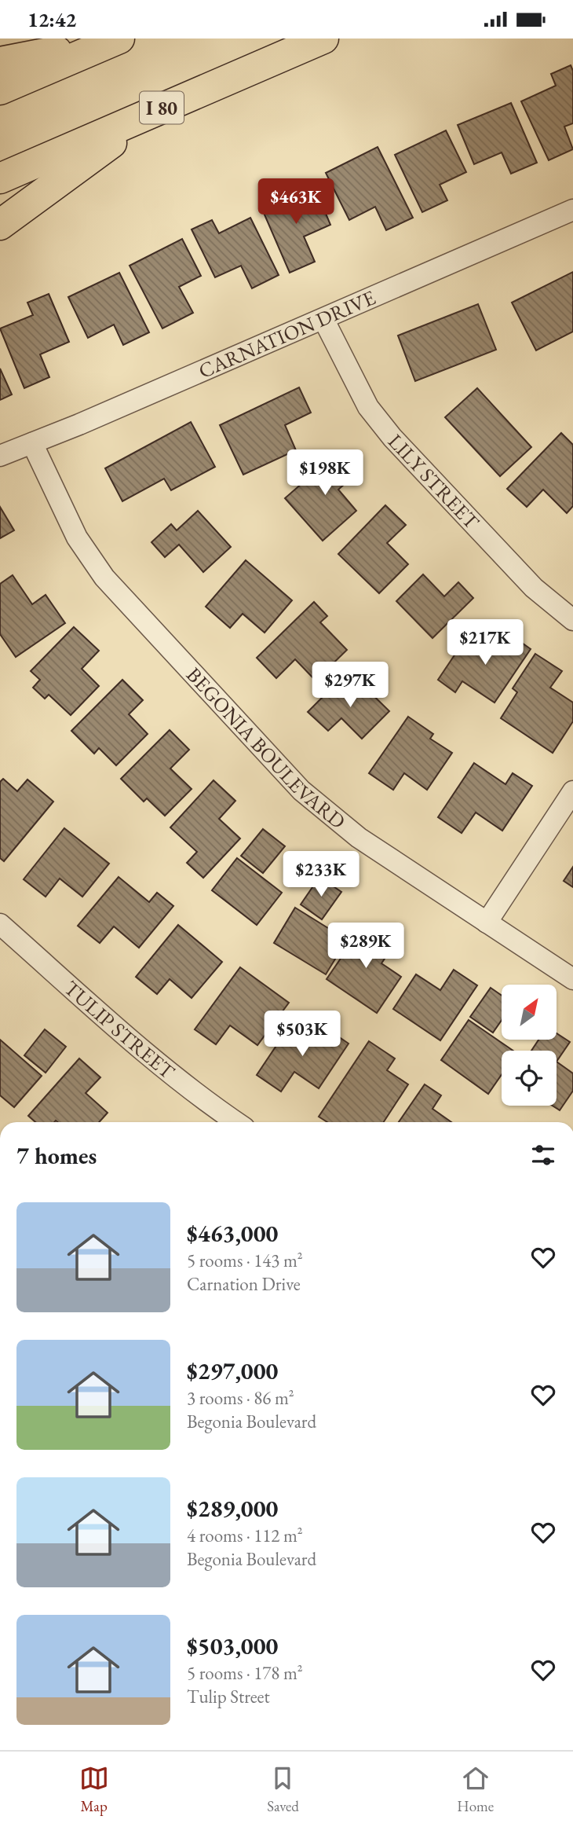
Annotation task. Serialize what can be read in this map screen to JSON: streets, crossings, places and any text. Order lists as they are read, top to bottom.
{
  "streets": {
    "main road": ["I 80"],
    "street": [
      "CARNATION DRIVE",
      "LILY STREET",
      "BEGONIA BOULEVARD",
      "TULIP STREET"
    ]
  },
  "crossings": [
    ["CARNATION DRIVE", "LILY STREET"],
    ["CARNATION DRIVE", "BEGONIA BOULEVARD"]
  ],
  "north": "top right",
  "page": {
    "status": "12:42",
    "price": [
      "$463K",
      "$198K",
      "$217K",
      "$297K",
      "$233K",
      "$289K",
      "$503K"
    ],
    "heading": "7 homes",
    "list": [
      {
        "name": "$463,000",
        "note": "5 rooms · 143 m² · Carnation Drive"
      },
      {
        "name": "$297,000",
        "note": "3 rooms · 86 m² · Begonia Boulevard"
      },
      {
        "name": "$289,000",
        "note": "4 rooms · 112 m² · Begonia Boulevard"
      },
      {
        "name": "$503,000",
        "note": "5 rooms · 178 m² · Tulip Street"
      }
    ],
    "tabs": ["Map", "Saved", "Home"]
  }
}
